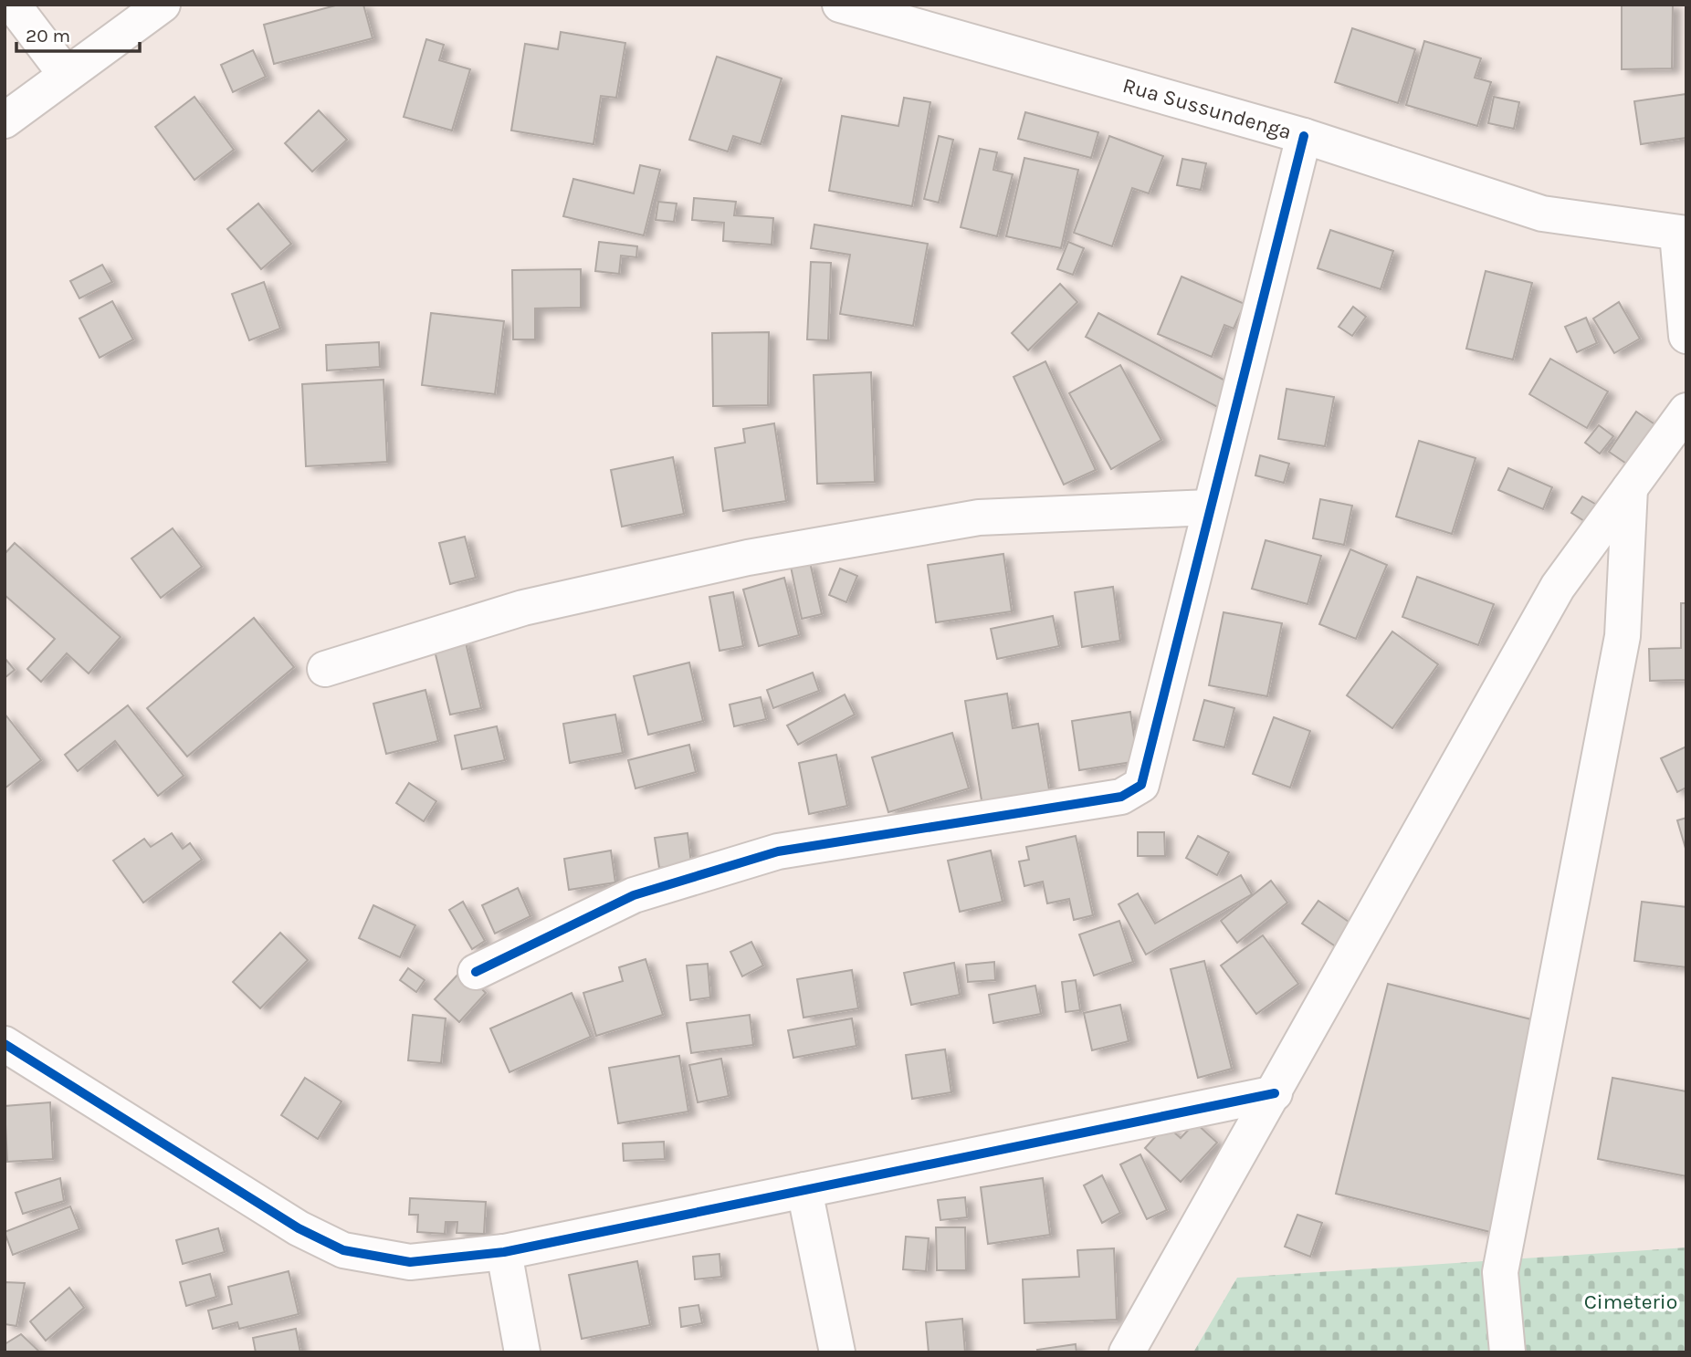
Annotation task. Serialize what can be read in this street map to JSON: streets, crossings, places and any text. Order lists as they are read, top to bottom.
{
  "streets": {
    "street": ["Rua Sussundenga"]
  },
  "parks": ["Cimeterio"],
  "scale_bar": "20 m"
}
